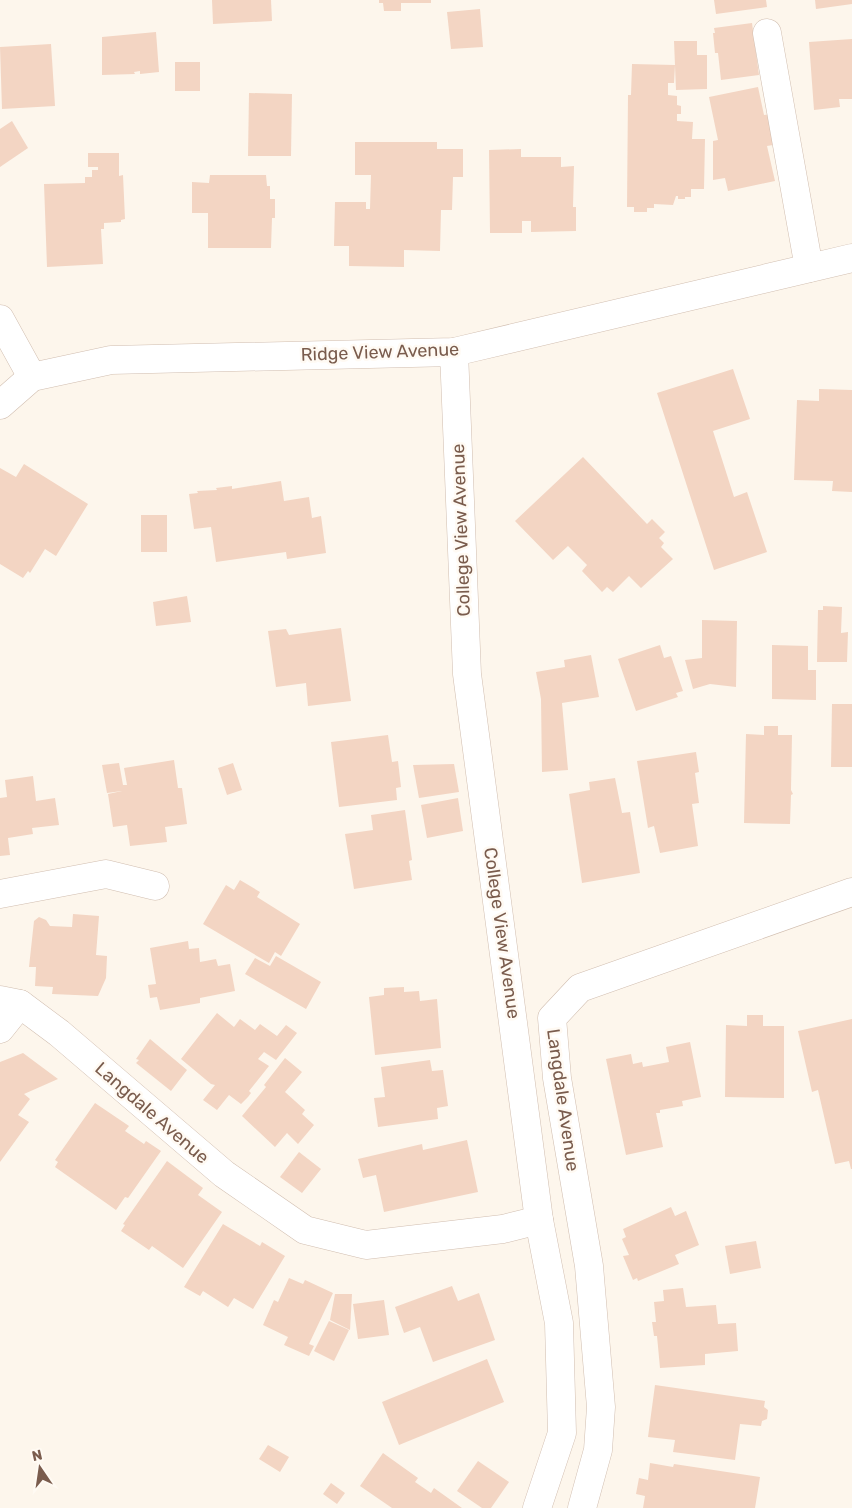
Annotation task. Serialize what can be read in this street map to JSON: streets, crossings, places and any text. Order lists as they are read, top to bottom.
{
  "streets": {
    "street": ["Ridge View Avenue", "College View Avenue", "Langdale Avenue"]
  },
  "crossings": [
    ["Ridge View Avenue", "College View Avenue"],
    ["College View Avenue", "Langdale Avenue"]
  ],
  "north": "top"
}
